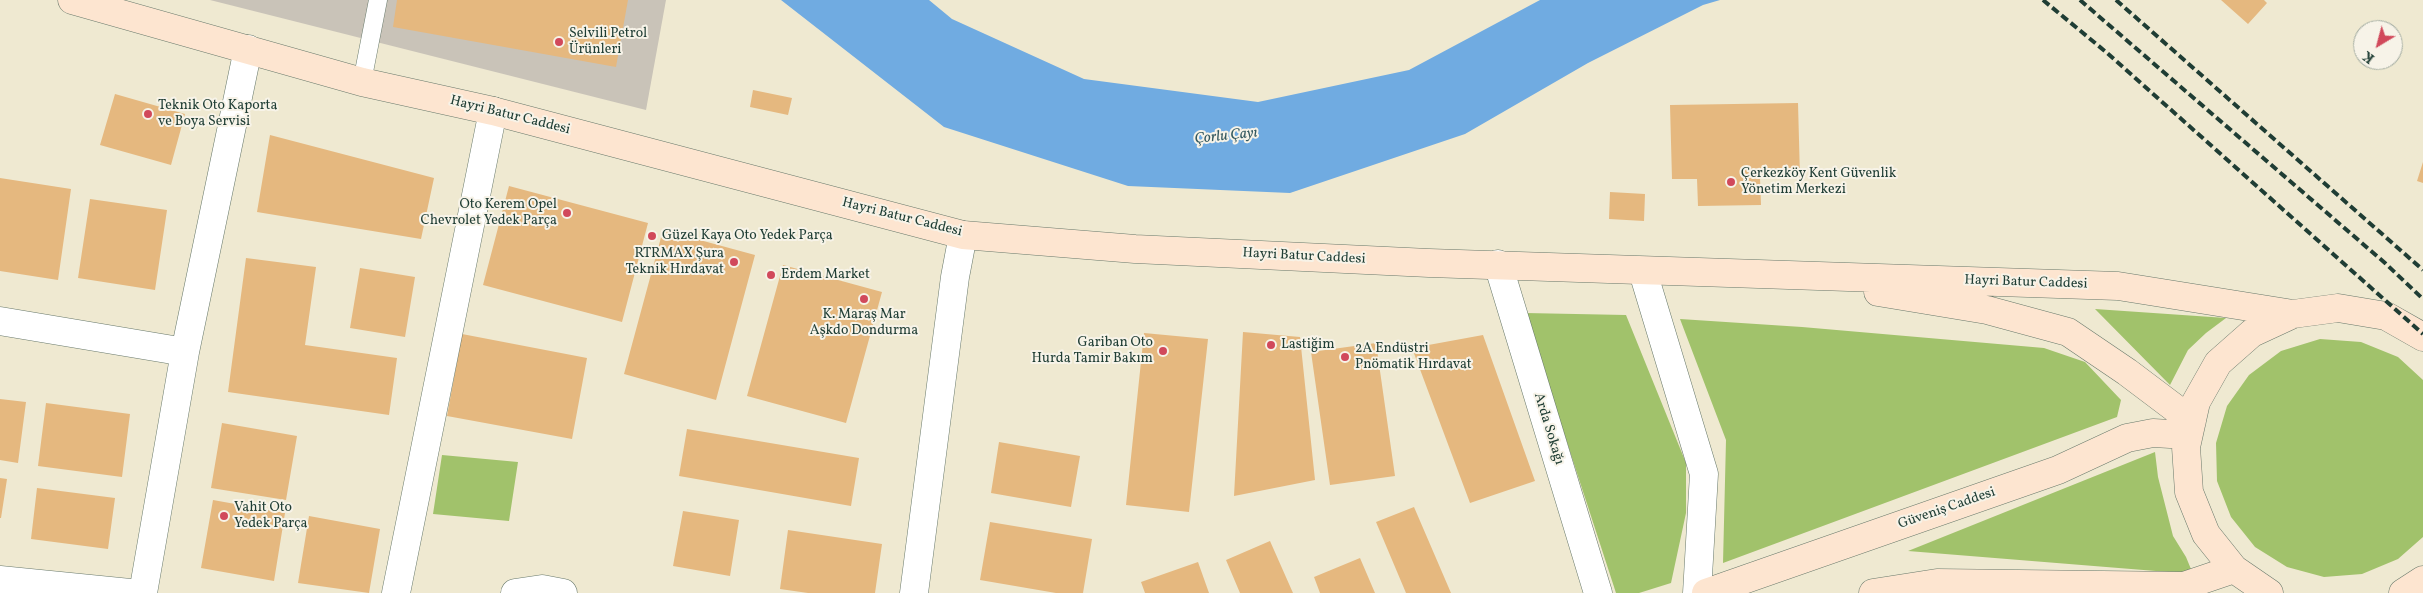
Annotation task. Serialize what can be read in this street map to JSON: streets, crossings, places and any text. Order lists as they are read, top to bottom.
{
  "streets": {
    "main road": ["Hayri Batur Caddesi", "Güveniş Caddesi"],
    "street": ["Arda Sokağı"]
  },
  "crossings": [
    ["Hayri Batur Caddesi", "Arda Sokağı"],
    ["Hayri Batur Caddesi", "Güveniş Caddesi"]
  ],
  "water": ["Çorlu Çayı"],
  "places": [
    "Selvili Petrol Ürünleri",
    "Teknik Oto Kaporta ve Boya Servisi",
    "Çerkezköy Kent Güvenlik Yönetim Merkezi",
    "Oto Kerem Opel Chevrolet Yedek Parça",
    "Güzel Kaya Oto Yedek Parça",
    "RTRMAX Şura Teknik Hırdavat",
    "Erdem Market",
    "K. Maraş Mar Aşkdo Dondurma",
    "Lastiğim",
    "Gariban Oto Hurda Tamir Bakım",
    "2A Endüstri Pnömatik Hırdavat",
    "Vahit Oto Yedek Parça"
  ],
  "north": "bottom left"
}
